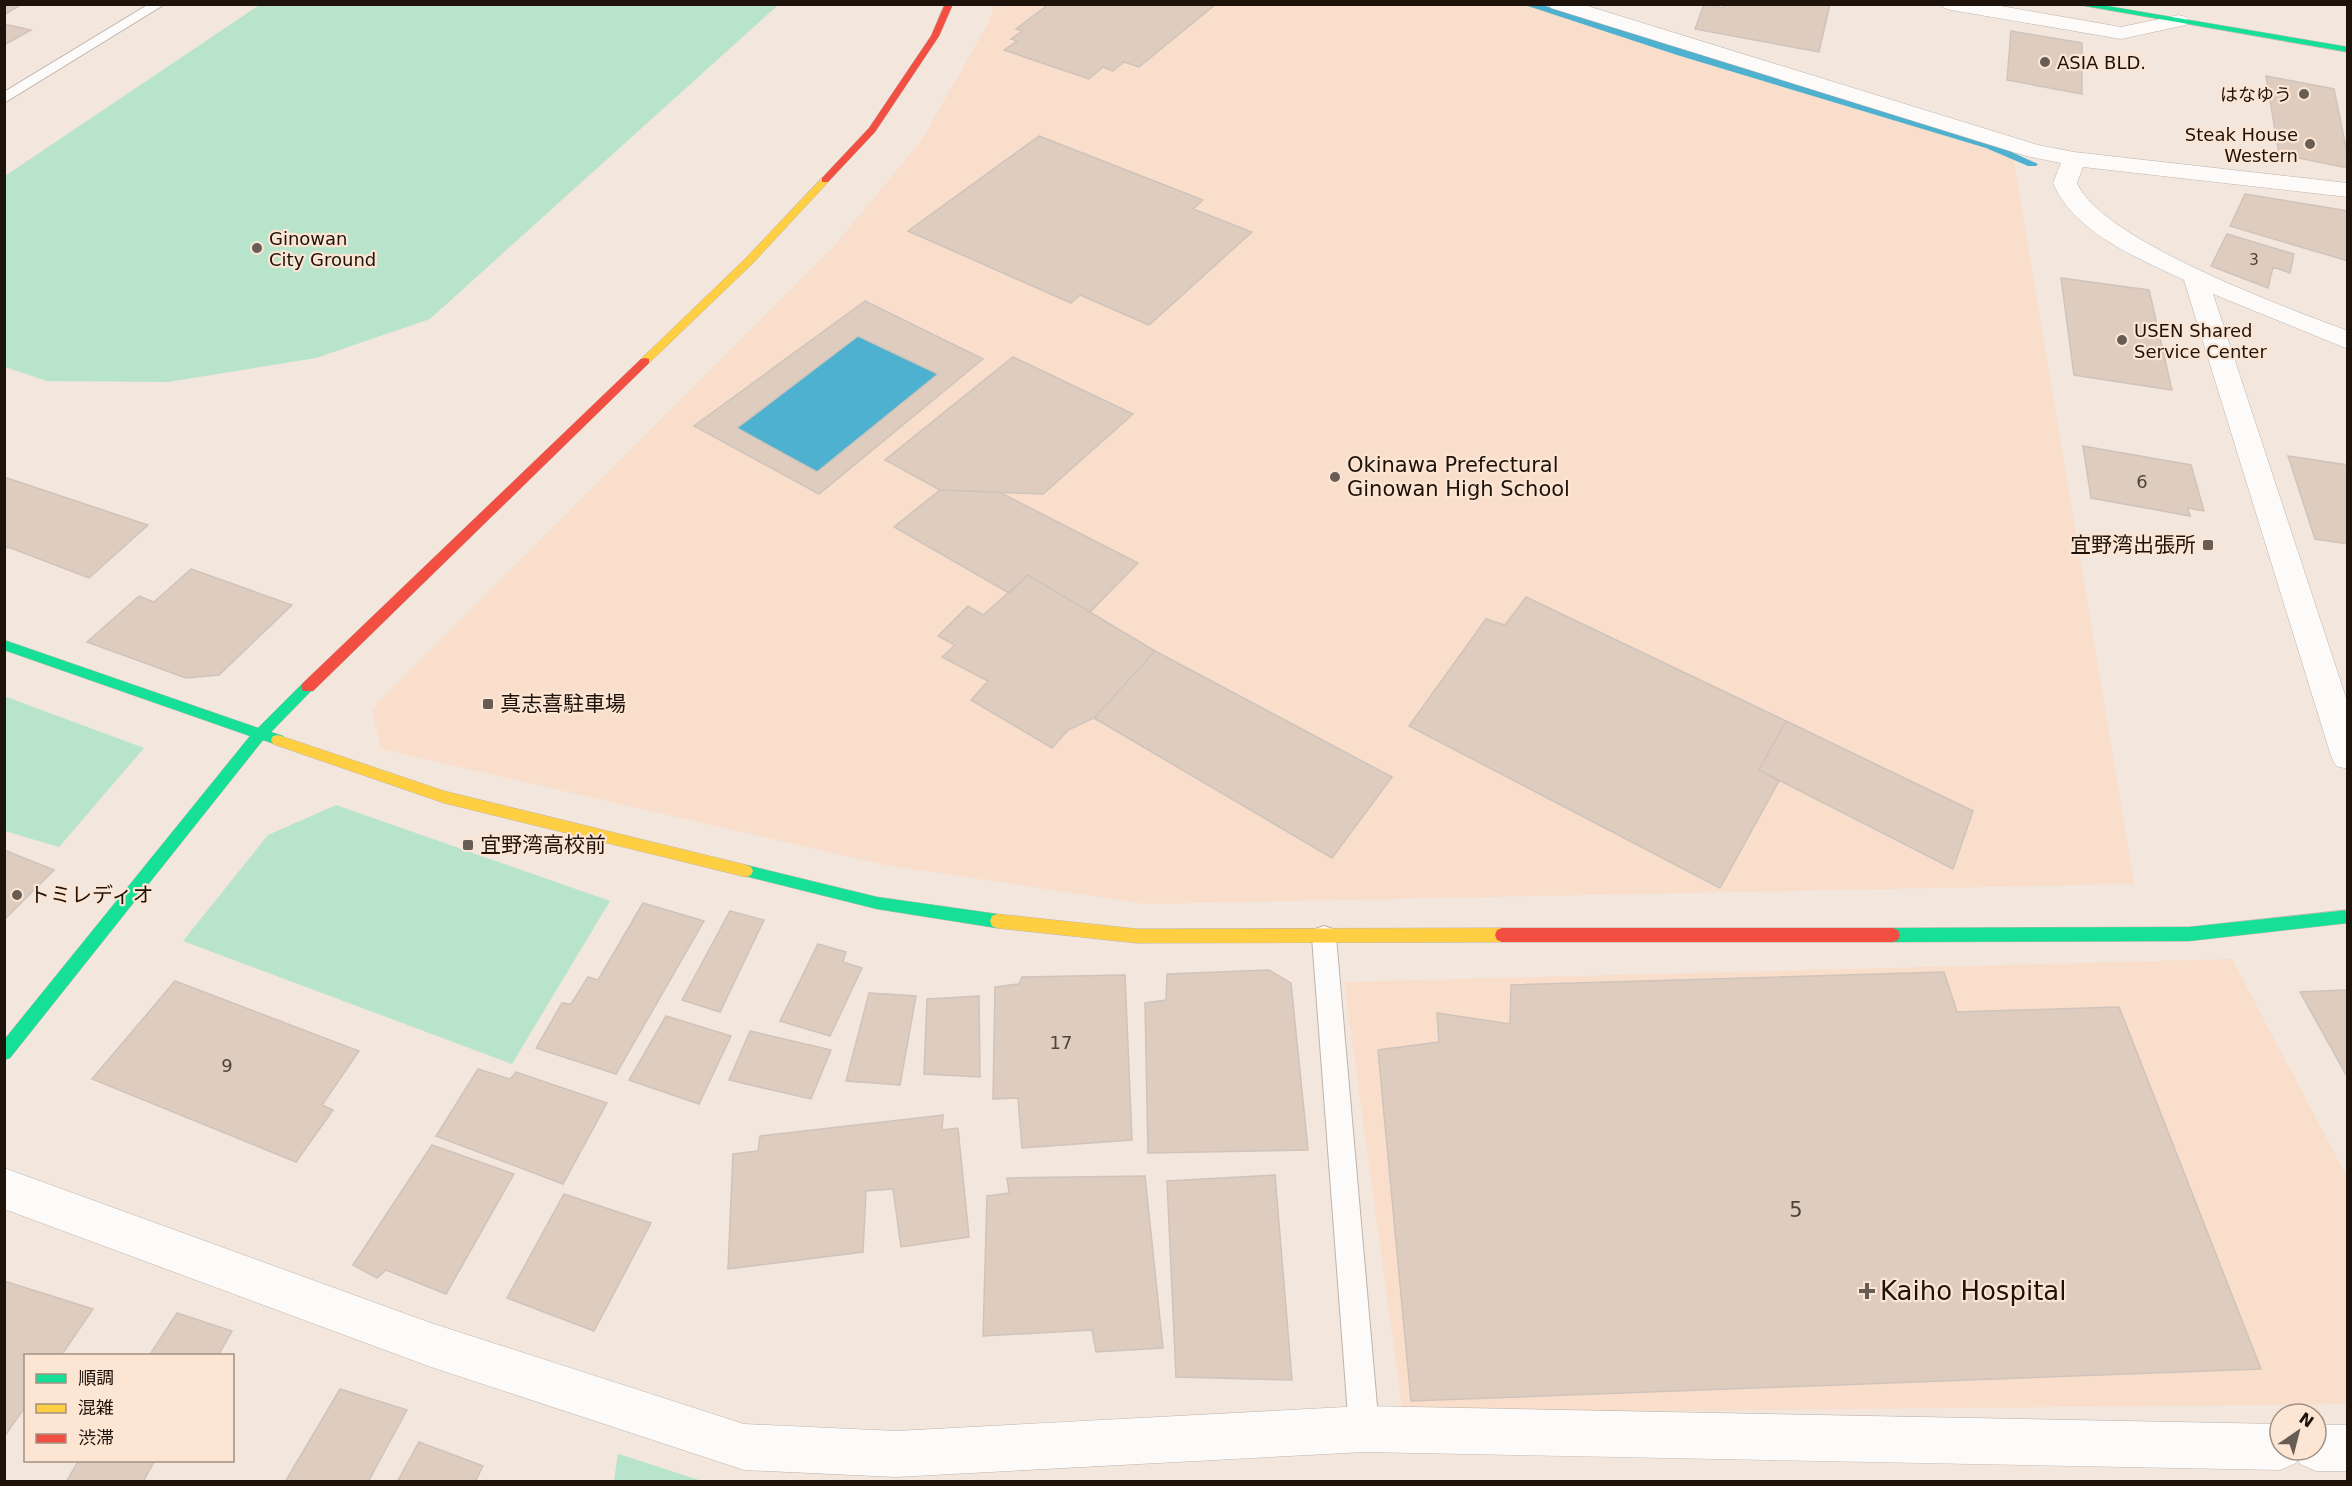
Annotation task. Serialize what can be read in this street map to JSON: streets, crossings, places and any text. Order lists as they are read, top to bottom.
{
  "places": {
    "other": [
      "ASIA BLD.",
      "はなゆう",
      "Steak House Western",
      "Ginowan City Ground",
      "USEN Shared Service Center",
      "Okinawa Prefectural Ginowan High School",
      "トミレディオ"
    ],
    "transit": ["宜野湾出張所", "真志喜駐車場", "宜野湾高校前"],
    "health": ["Kaiho Hospital"]
  },
  "house_numbers": [
    "3",
    "6",
    "17",
    "9",
    "5"
  ],
  "legend": ["順調", "混雑", "渋滞"],
  "north": "top right"
}
